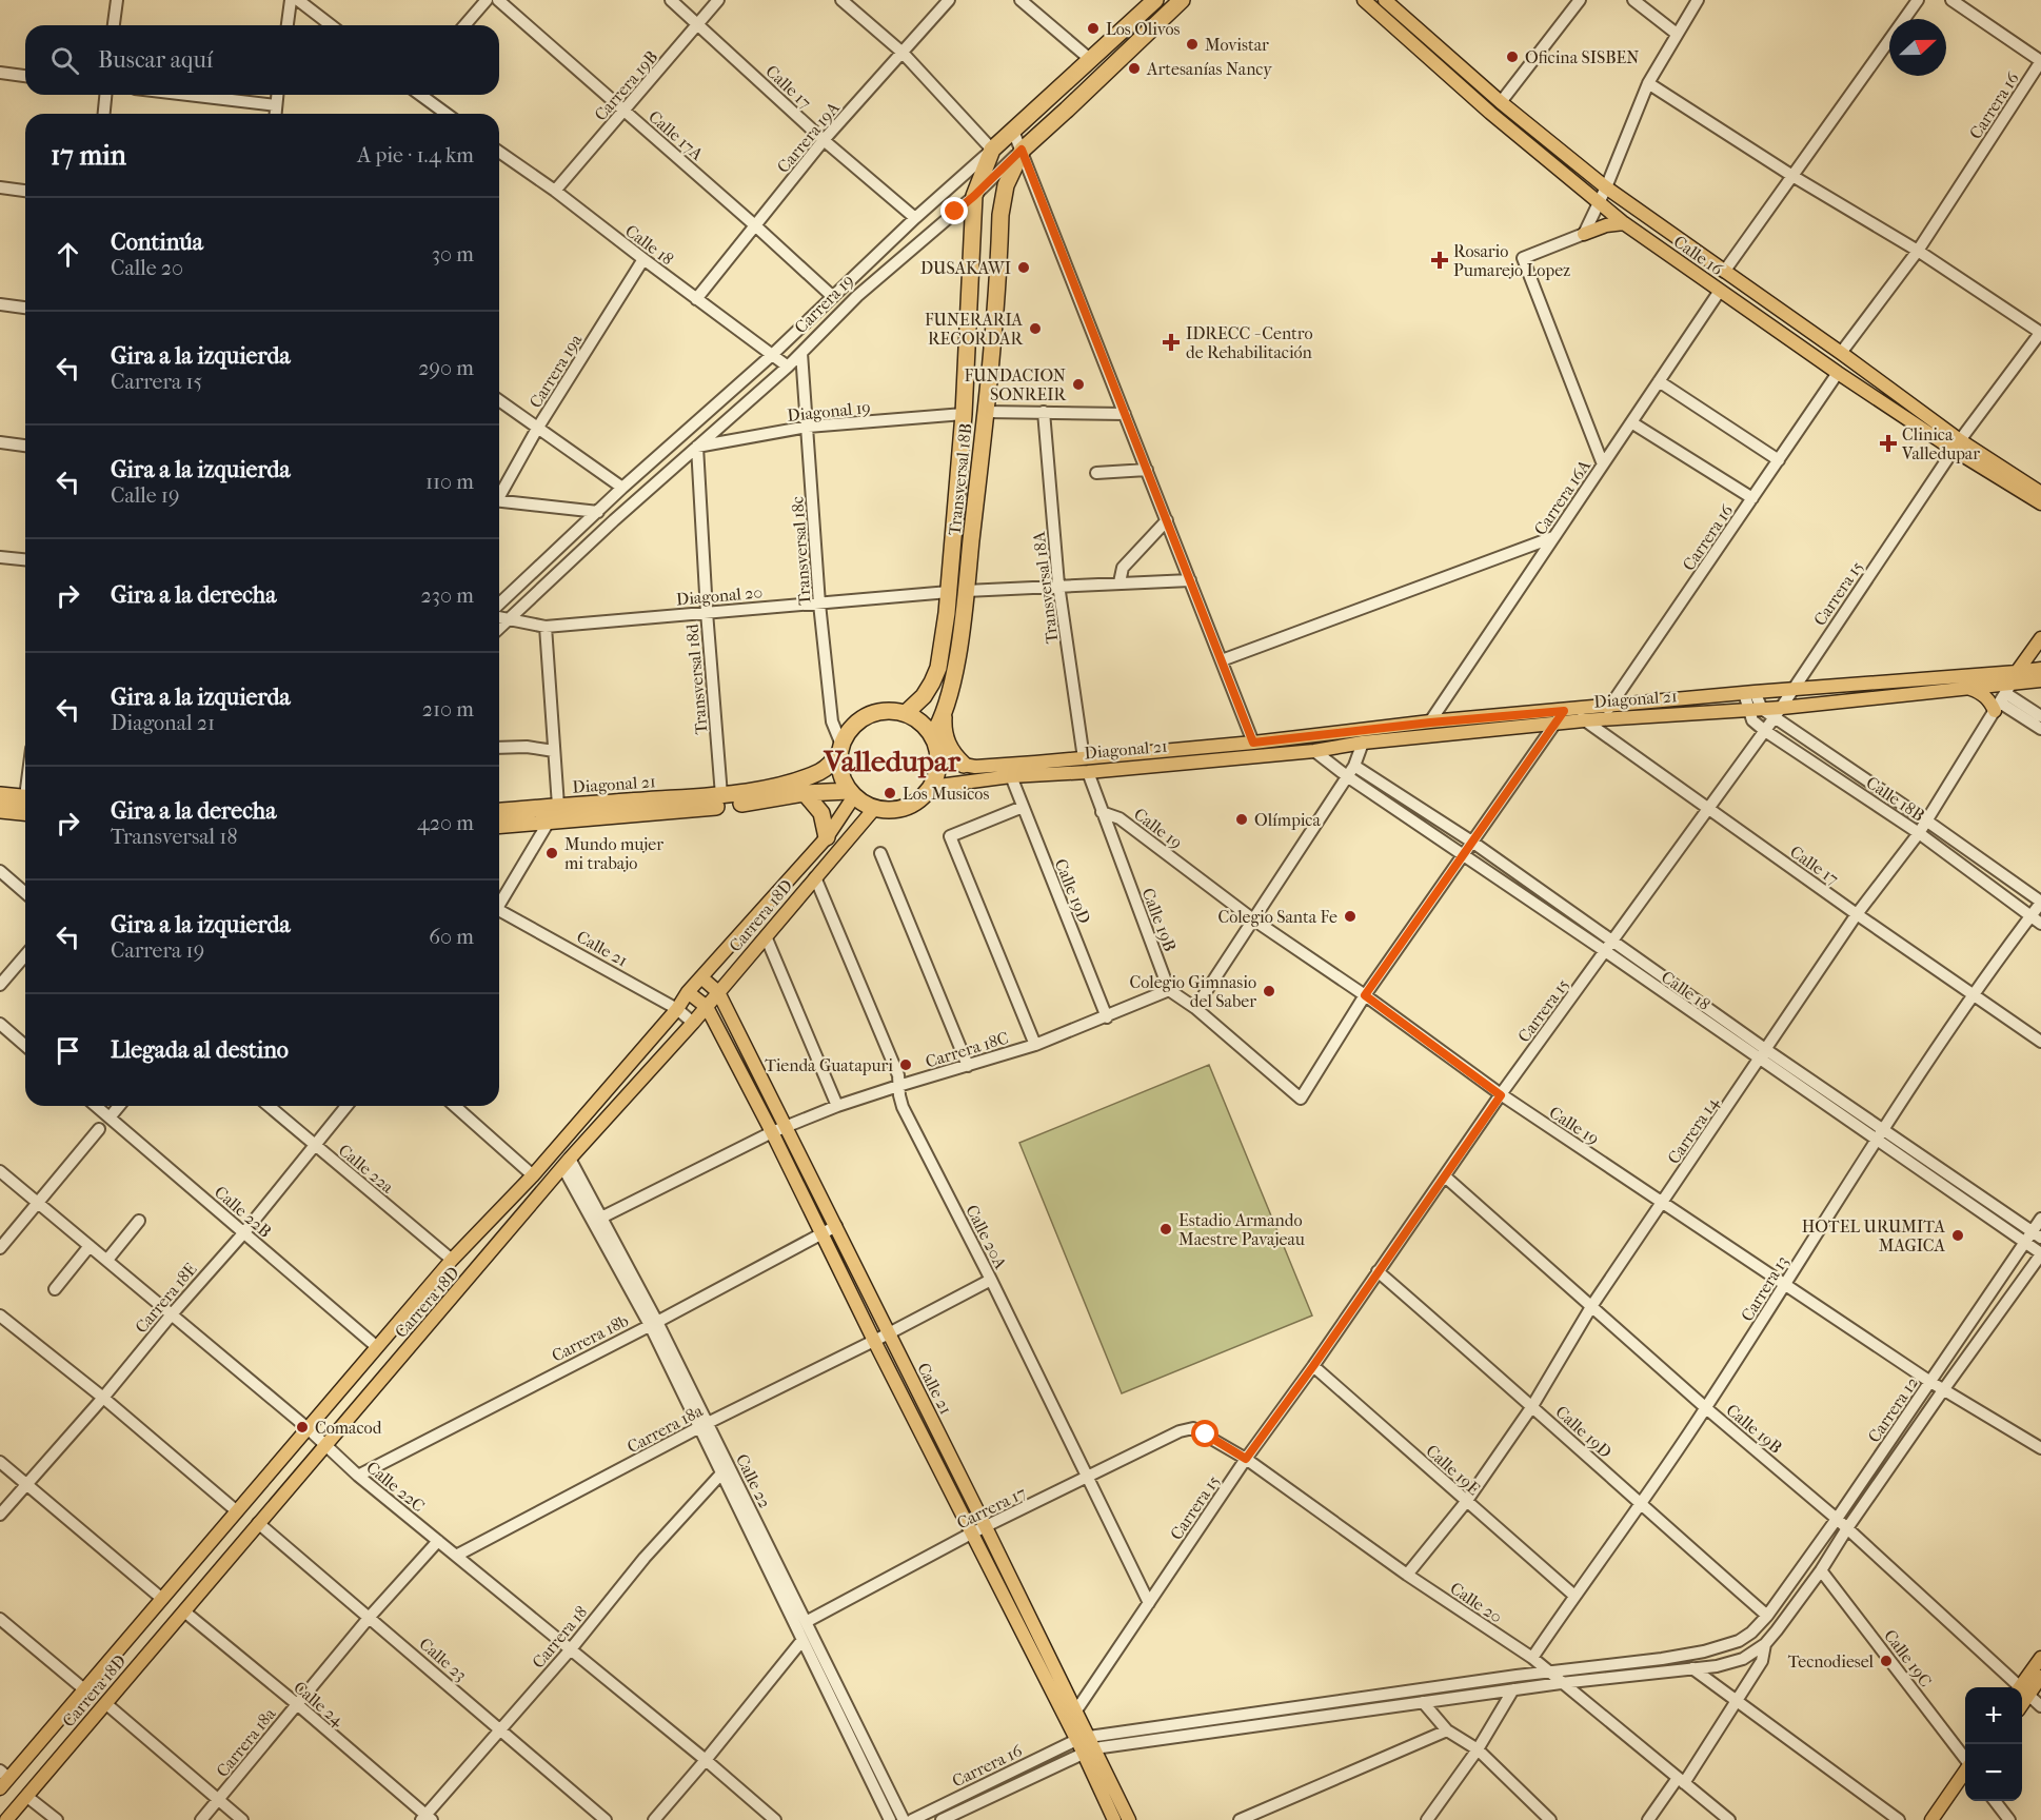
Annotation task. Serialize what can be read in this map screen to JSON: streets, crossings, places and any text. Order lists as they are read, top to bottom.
{
  "streets": {
    "highway": ["Carrera 19", "Transversal 18B", "Diagonal 21"],
    "main road": ["Calle 16", "Carrera 18D", "Calle 21"],
    "street": [
      "Carrera 19B",
      "Calle 17",
      "Carrera 16",
      "Calle 17A",
      "Carrera 19A",
      "Calle 18",
      "Carrera 19a",
      "Diagonal 19",
      "Carrera 16A",
      "Transversal 18c",
      "Transversal 18A",
      "Carrera 15",
      "Diagonal 20",
      "Transversal 18d",
      "Calle 18B",
      "Calle 19",
      "Calle 19D",
      "Calle 19B",
      "Carrera 18C",
      "Carrera 14",
      "Calle 22a",
      "Calle 22B",
      "Calle 20A",
      "Carrera 13",
      "Carrera 18E",
      "Carrera 18b",
      "Carrera 12",
      "Carrera 18a",
      "Calle 19E",
      "Calle 22",
      "Calle 22C",
      "Carrera 17",
      "Calle 20",
      "Carrera 18",
      "Calle 19C",
      "Calle 23",
      "Calle 24"
    ]
  },
  "crossings": [
    ["Carrera 19B", "Calle 17"],
    ["Carrera 19B", "Calle 17A"],
    ["Carrera 19B", "Calle 18"],
    ["Calle 17", "Carrera 19A"],
    ["Calle 17", "Carrera 19"],
    ["Calle 17", "Carrera 15"],
    ["Calle 17", "Diagonal 21"],
    ["Calle 17", "Carrera 14"],
    ["Calle 17", "Carrera 13"],
    ["Carrera 16", "Calle 16"],
    ["Carrera 16", "Diagonal 21"],
    ["Carrera 16", "Calle 21"],
    ["Carrera 16", "Carrera 12"],
    ["Calle 17A", "Carrera 19A"],
    ["Calle 17A", "Carrera 19"],
    ["Carrera 19A", "Calle 18"],
    ["Calle 18", "Carrera 19"],
    ["Calle 18", "Carrera 19a"],
    ["Calle 18", "Carrera 15"],
    ["Calle 18", "Diagonal 21"],
    ["Calle 18", "Carrera 14"],
    ["Calle 18", "Carrera 13"],
    ["Calle 18", "Carrera 12"],
    ["Calle 16", "Carrera 16A"],
    ["Calle 16", "Carrera 15"],
    ["Carrera 19", "Diagonal 19"],
    ["Carrera 19", "Transversal 18B"],
    ["Carrera 19", "Transversal 18c"],
    ["Carrera 19", "Diagonal 20"],
    ["Carrera 19", "Transversal 18d"],
    ["Diagonal 19", "Transversal 18B"],
    ["Diagonal 19", "Transversal 18c"],
    ["Diagonal 19", "Transversal 18d"],
    ["Transversal 18B", "Transversal 18c"],
    ["Transversal 18B", "Diagonal 20"],
    ["Transversal 18B", "Diagonal 21"],
    ["Transversal 18B", "Carrera 18D"],
    ["Carrera 16A", "Diagonal 21"],
    ["Transversal 18c", "Diagonal 20"],
    ["Transversal 18c", "Diagonal 21"],
    ["Transversal 18c", "Carrera 18D"],
    ["Transversal 18A", "Diagonal 20"],
    ["Transversal 18A", "Diagonal 21"],
    ["Carrera 15", "Diagonal 21"],
    ["Carrera 15", "Calle 18B"],
    ["Carrera 15", "Calle 19"],
    ["Carrera 15", "Calle 19D"],
    ["Carrera 15", "Calle 19B"],
    ["Carrera 15", "Calle 21"],
    ["Carrera 15", "Calle 20A"],
    ["Carrera 15", "Calle 19E"],
    ["Carrera 15", "Calle 20"],
    ["Diagonal 20", "Transversal 18d"],
    ["Transversal 18d", "Diagonal 21"],
    ["Diagonal 21", "Calle 18B"],
    ["Diagonal 21", "Calle 19D"],
    ["Diagonal 21", "Carrera 18D"],
    ["Diagonal 21", "Calle 19B"],
    ["Diagonal 21", "Carrera 14"],
    ["Calle 18B", "Carrera 14"],
    ["Calle 18B", "Carrera 13"],
    ["Calle 19", "Calle 19B"],
    ["Calle 19", "Carrera 14"],
    ["Calle 19", "Carrera 13"],
    ["Calle 19", "Carrera 12"],
    ["Calle 19D", "Carrera 18C"],
    ["Calle 19D", "Carrera 14"],
    ["Calle 19D", "Carrera 13"],
    ["Calle 19D", "Carrera 12"],
    ["Carrera 18D", "Calle 21"],
    ["Carrera 18D", "Calle 22a"],
    ["Carrera 18D", "Calle 22B"],
    ["Carrera 18D", "Calle 20A"],
    ["Carrera 18D", "Calle 22"],
    ["Carrera 18D", "Calle 22C"],
    ["Carrera 18D", "Calle 23"],
    ["Carrera 18D", "Calle 24"],
    ["Calle 19B", "Carrera 18C"],
    ["Calle 19B", "Carrera 14"],
    ["Calle 19B", "Carrera 13"],
    ["Calle 19B", "Carrera 12"],
    ["Calle 21", "Carrera 18C"],
    ["Calle 21", "Carrera 18b"],
    ["Calle 21", "Carrera 12"],
    ["Calle 21", "Carrera 18a"],
    ["Calle 21", "Carrera 17"],
    ["Carrera 18C", "Calle 20A"],
    ["Carrera 14", "Calle 19E"],
    ["Carrera 14", "Calle 20"],
    ["Calle 22a", "Carrera 18E"],
    ["Calle 22B", "Carrera 18E"],
    ["Calle 20A", "Carrera 17"],
    ["Carrera 13", "Calle 19E"],
    ["Carrera 13", "Calle 20"],
    ["Carrera 18E", "Calle 22C"],
    ["Carrera 18b", "Calle 22"],
    ["Carrera 18b", "Calle 22C"],
    ["Carrera 12", "Calle 20"],
    ["Carrera 12", "Calle 19C"],
    ["Carrera 18a", "Calle 22"],
    ["Carrera 18a", "Calle 22C"],
    ["Carrera 18a", "Calle 23"],
    ["Carrera 18a", "Calle 24"],
    ["Calle 22", "Carrera 17"],
    ["Calle 22", "Carrera 18"],
    ["Calle 22C", "Carrera 18"],
    ["Carrera 17", "Calle 20"],
    ["Carrera 18", "Calle 23"],
    ["Carrera 18", "Calle 24"]
  ],
  "districts": ["Valledupar"],
  "places": {
    "other": [
      "Los Olivos",
      "Movistar",
      "Oficina SISBEN",
      "Artesanías Nancy",
      "DUSAKAWI",
      "FUNERARIA RECORDAR",
      "FUNDACION SONREIR",
      "Los Musicos",
      "Olímpica",
      "Mundo mujer mi trabajo",
      "Colegio Santa Fe",
      "Colegio Gimnasio del Saber",
      "Tienda Guatapuri",
      "Estadio Armando Maestre Pavajeau",
      "HOTEL URUMITA MAGICA",
      "Comacod",
      "Tecnodiesel"
    ],
    "health": ["Rosario Pumarejo Lopez", "IDRECC - Centro de Rehabilitación", "Clinica Valledupar"]
  },
  "north": "right",
  "page": {
    "search": "Buscar aquí",
    "heading": ["17 min", "A pie · 1.4 km"],
    "list": [
      ["Continúa", "Calle 20", "30 m"],
      ["Gira a la izquierda", "Carrera 15", "290 m"],
      ["Gira a la izquierda", "Calle 19", "110 m"],
      ["Gira a la derecha", "230 m"],
      ["Gira a la izquierda", "Diagonal 21", "210 m"],
      ["Gira a la derecha", "Transversal 18", "420 m"],
      ["Gira a la izquierda", "Carrera 19", "60 m"],
      "Llegada al destino"
    ],
    "map_buttons": ["+", "−"]
  }
}
